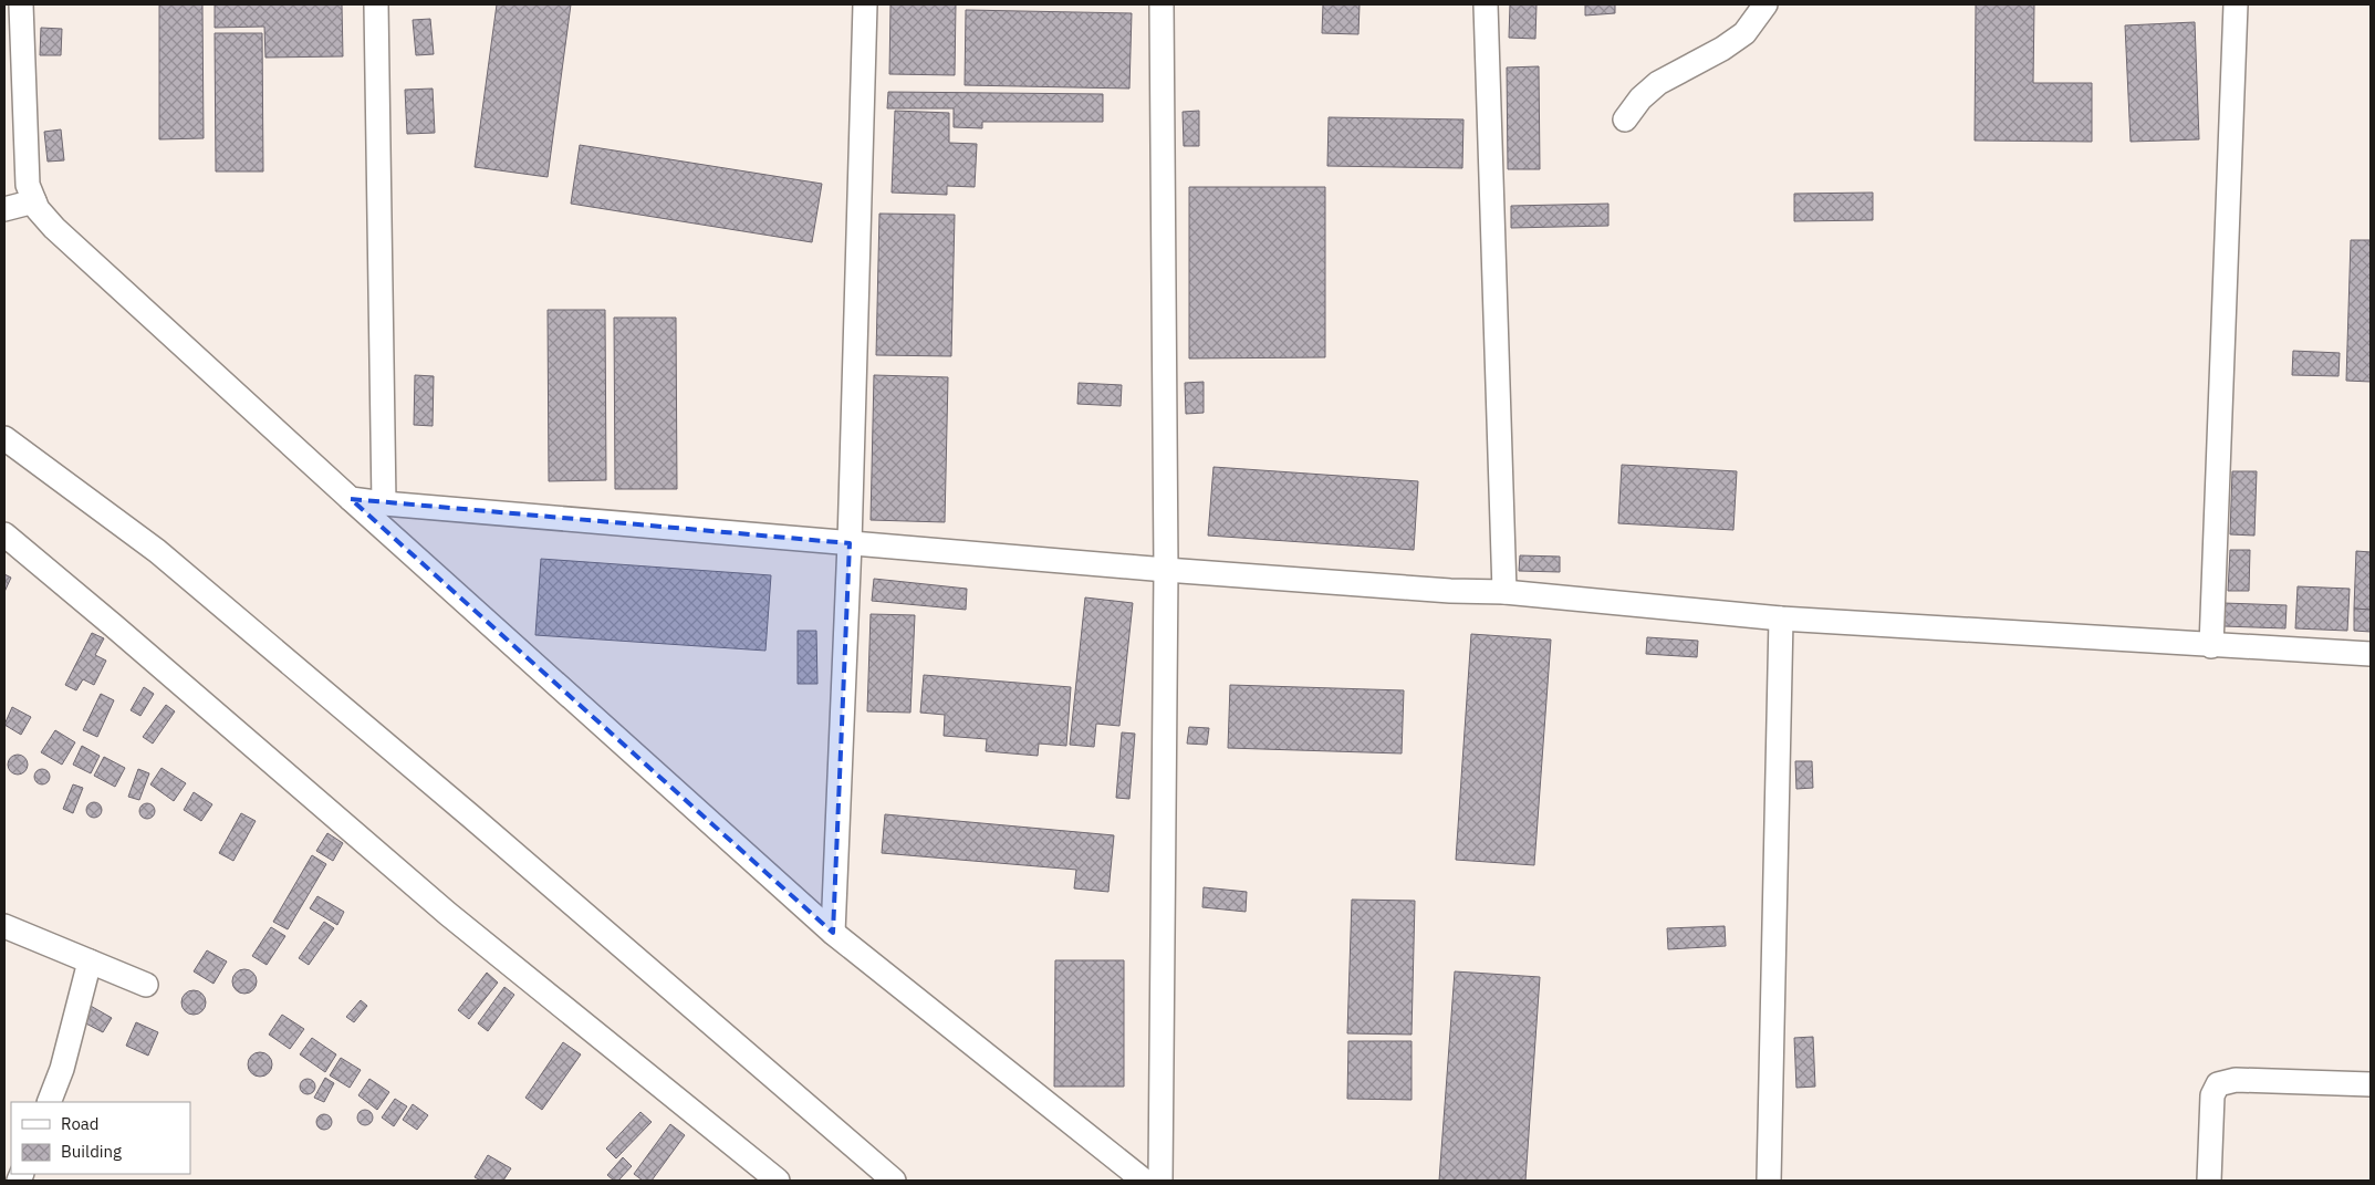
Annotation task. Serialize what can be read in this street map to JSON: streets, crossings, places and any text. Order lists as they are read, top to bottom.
{
  "legend": ["Road", "Building"]
}
